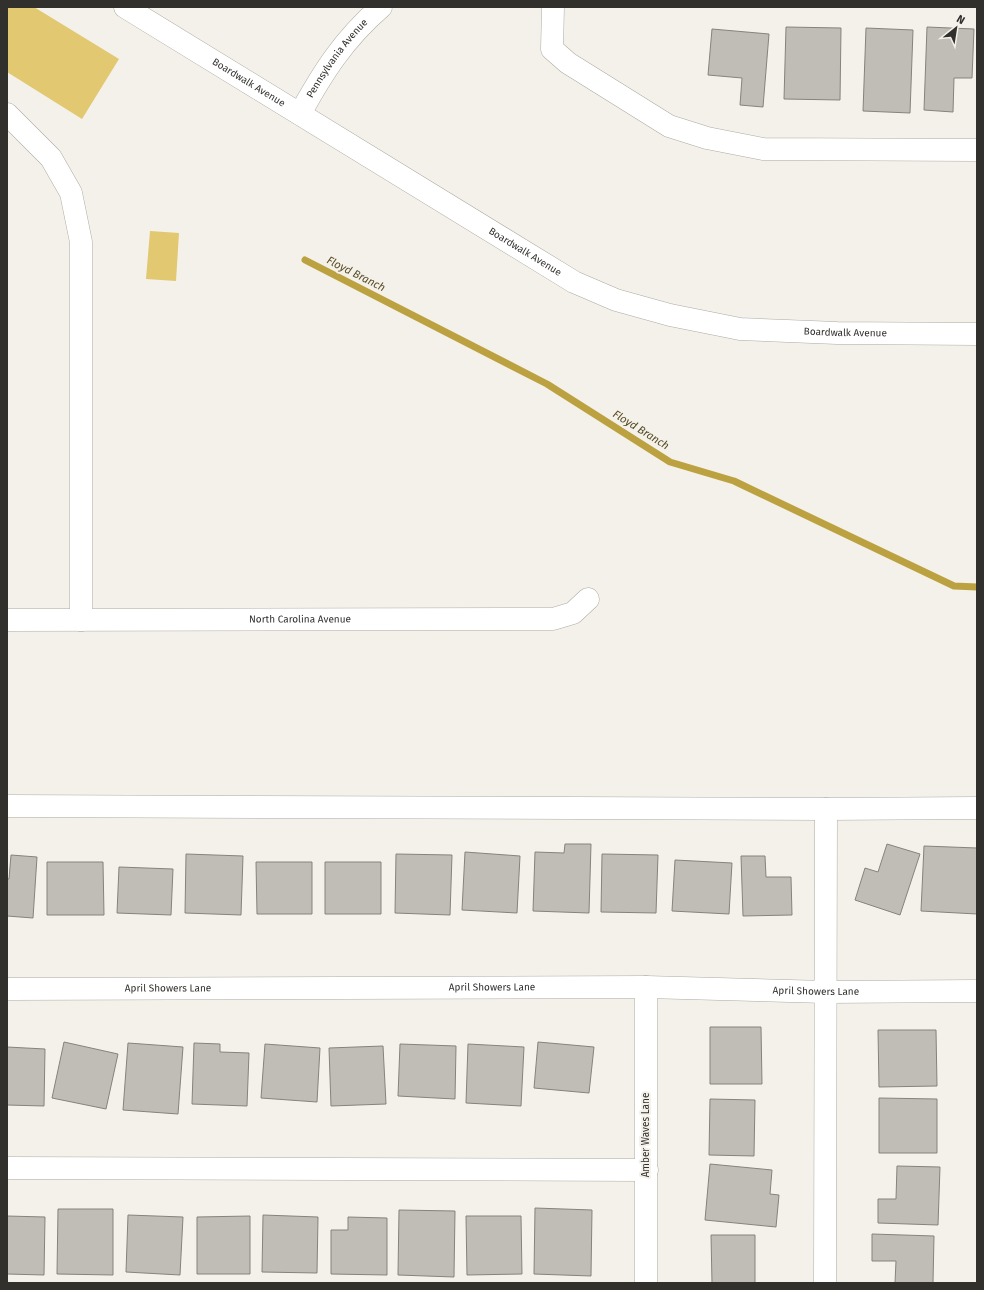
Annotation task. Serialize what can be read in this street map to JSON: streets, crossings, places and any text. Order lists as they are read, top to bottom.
{
  "streets": {
    "street": [
      "Pennsylvania Avenue",
      "Boardwalk Avenue",
      "North Carolina Avenue",
      "April Showers Lane",
      "Amber Waves Lane"
    ]
  },
  "crossings": [
    ["Pennsylvania Avenue", "Boardwalk Avenue"],
    ["April Showers Lane", "Amber Waves Lane"]
  ],
  "water": ["Floyd Branch"],
  "north": "top right"
}
